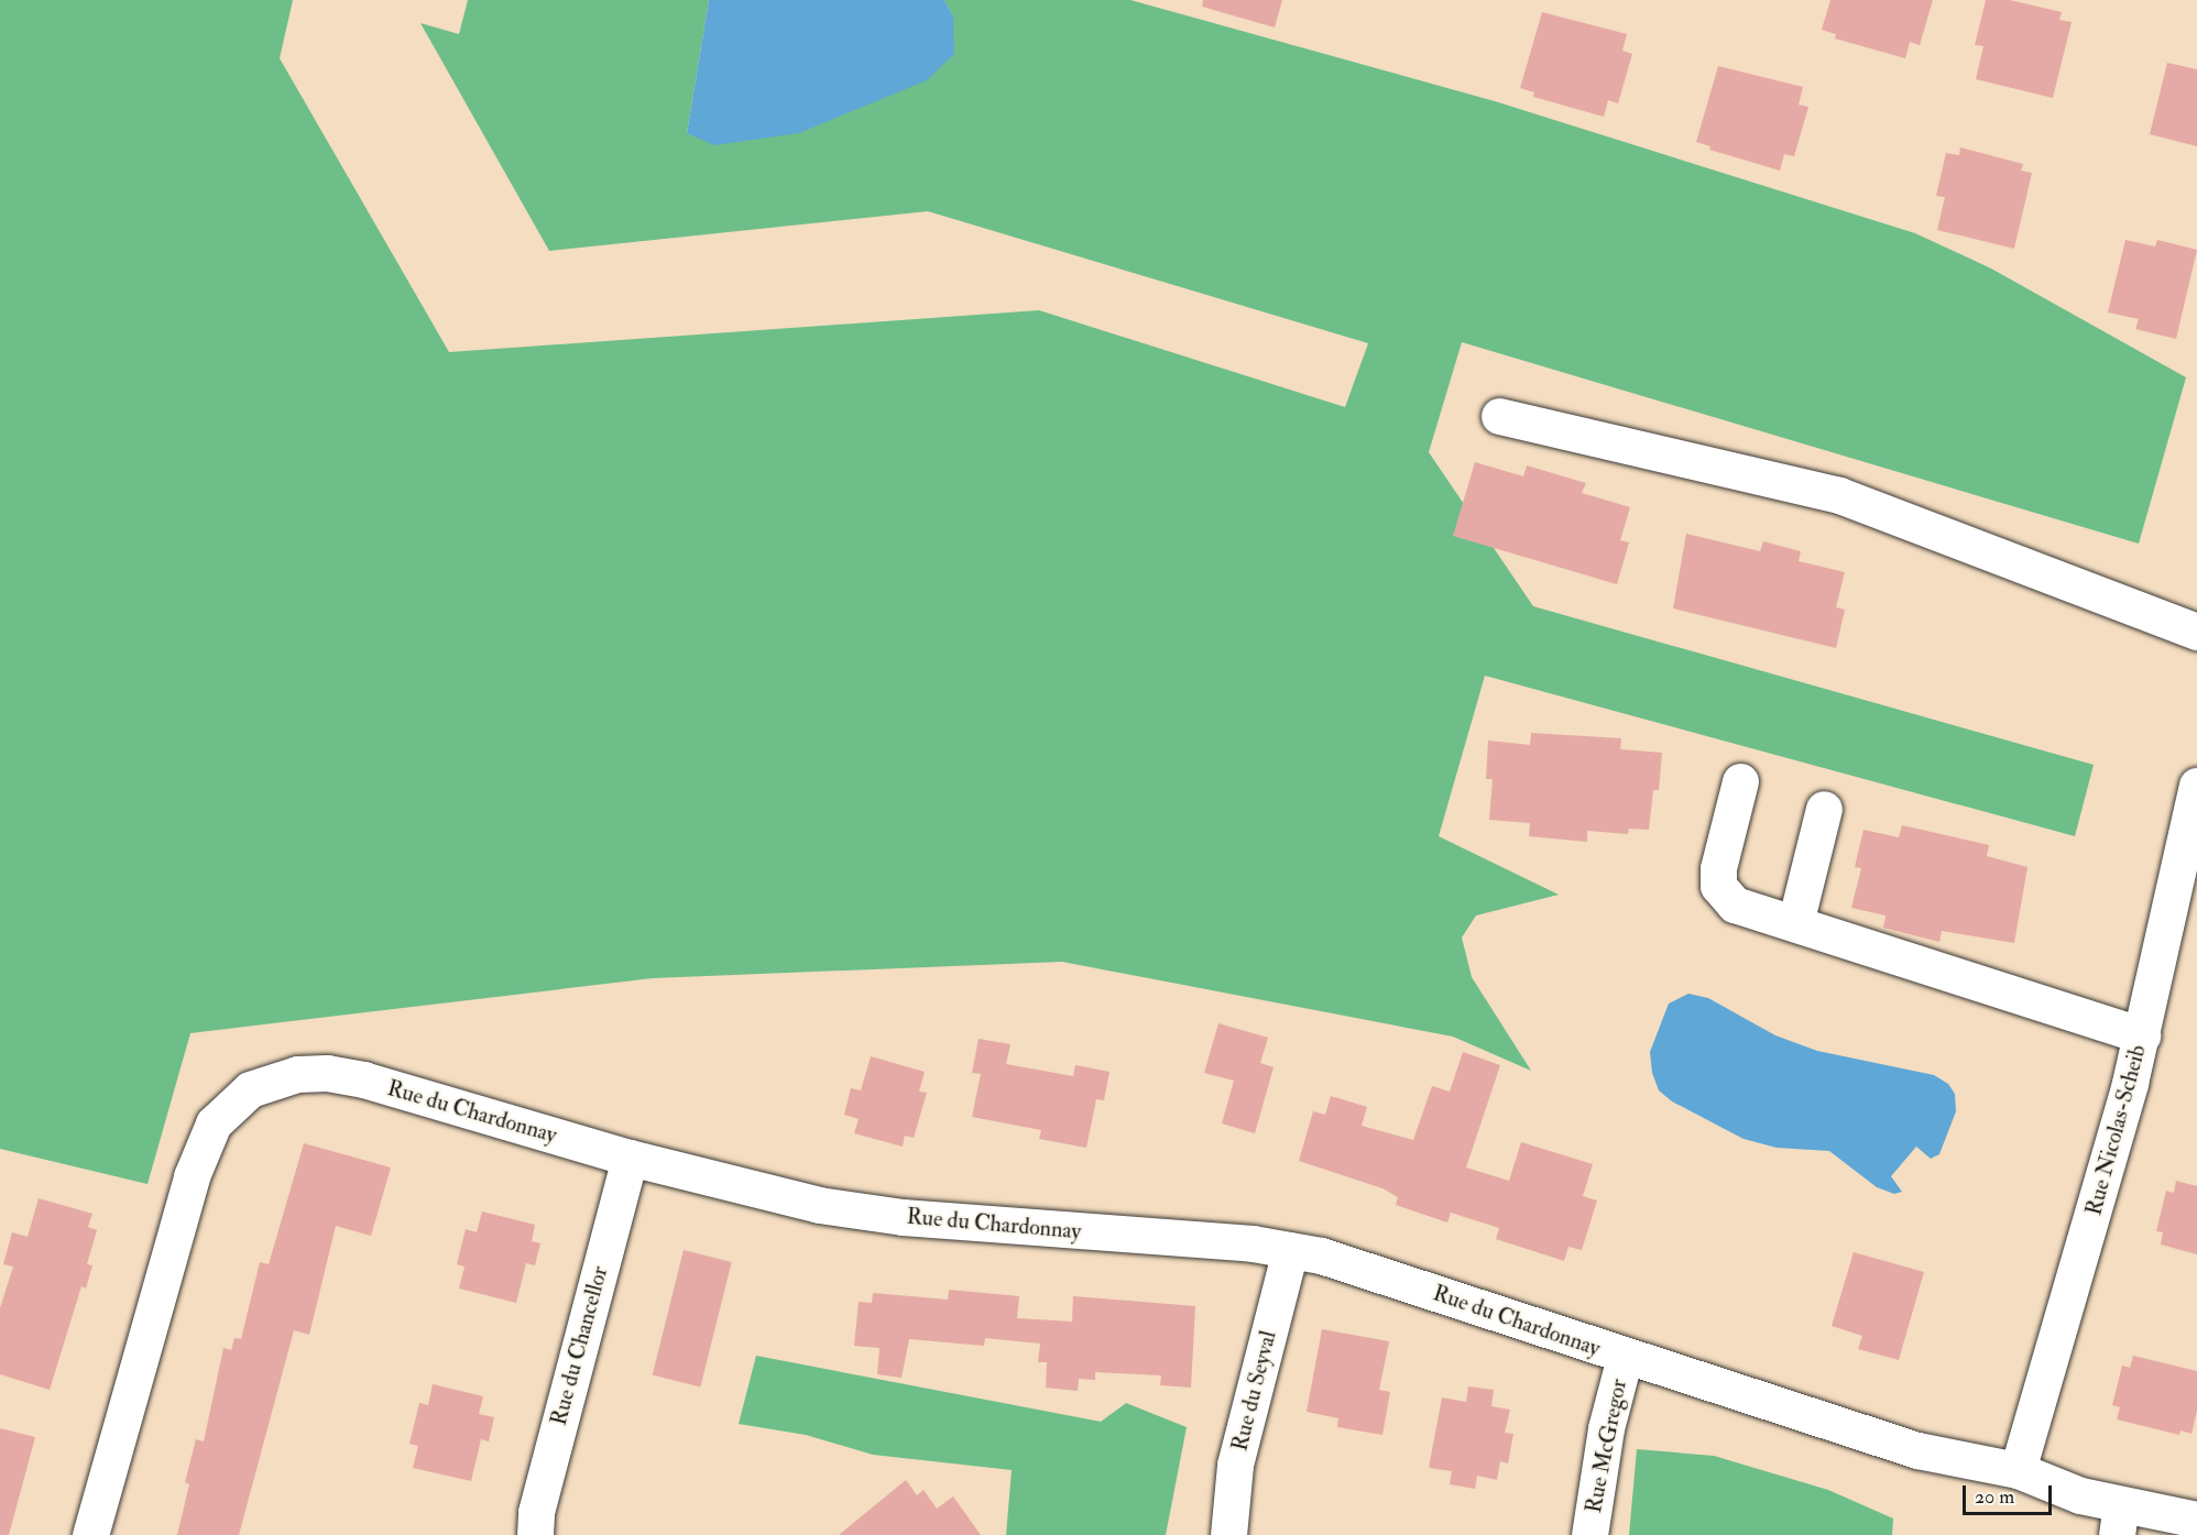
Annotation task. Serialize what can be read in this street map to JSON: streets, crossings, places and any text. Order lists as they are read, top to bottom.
{
  "streets": {
    "street": [
      "Rue du Chardonnay",
      "Rue Nicolas-Scheib",
      "Rue du Chancellor",
      "Rue du Seyval",
      "Rue McGregor"
    ]
  },
  "crossings": [
    ["Rue du Chardonnay", "Rue Nicolas-Scheib"],
    ["Rue du Chardonnay", "Rue du Chancellor"],
    ["Rue du Chardonnay", "Rue du Seyval"],
    ["Rue du Chardonnay", "Rue McGregor"]
  ],
  "scale_bar": "20 m"
}
